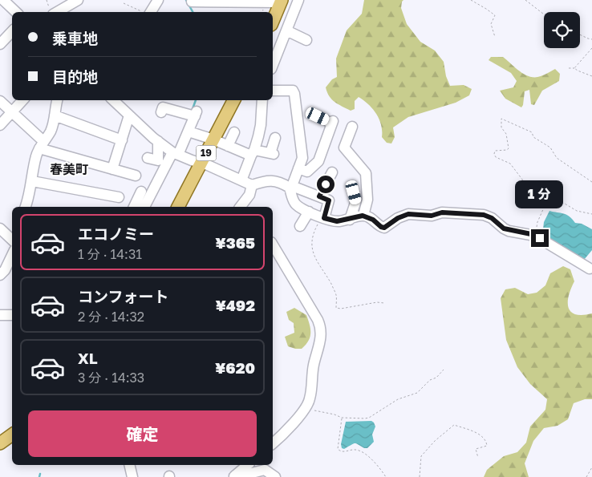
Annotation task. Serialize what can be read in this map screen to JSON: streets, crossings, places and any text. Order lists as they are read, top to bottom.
{
  "streets": {
    "main road": ["19"]
  },
  "districts": ["春美町"],
  "page": {
    "banner": ["乗車地", "目的地"],
    "bubble": "1 分",
    "list": [
      {
        "name": "エコノミー",
        "note": "1 分 · 14:31",
        "value": "¥365"
      },
      {
        "name": "コンフォート",
        "note": "2 分 · 14:32",
        "value": "¥492"
      },
      {
        "name": "XL",
        "note": "3 分 · 14:33",
        "value": "¥620"
      }
    ],
    "buttons": "確定"
  }
}
